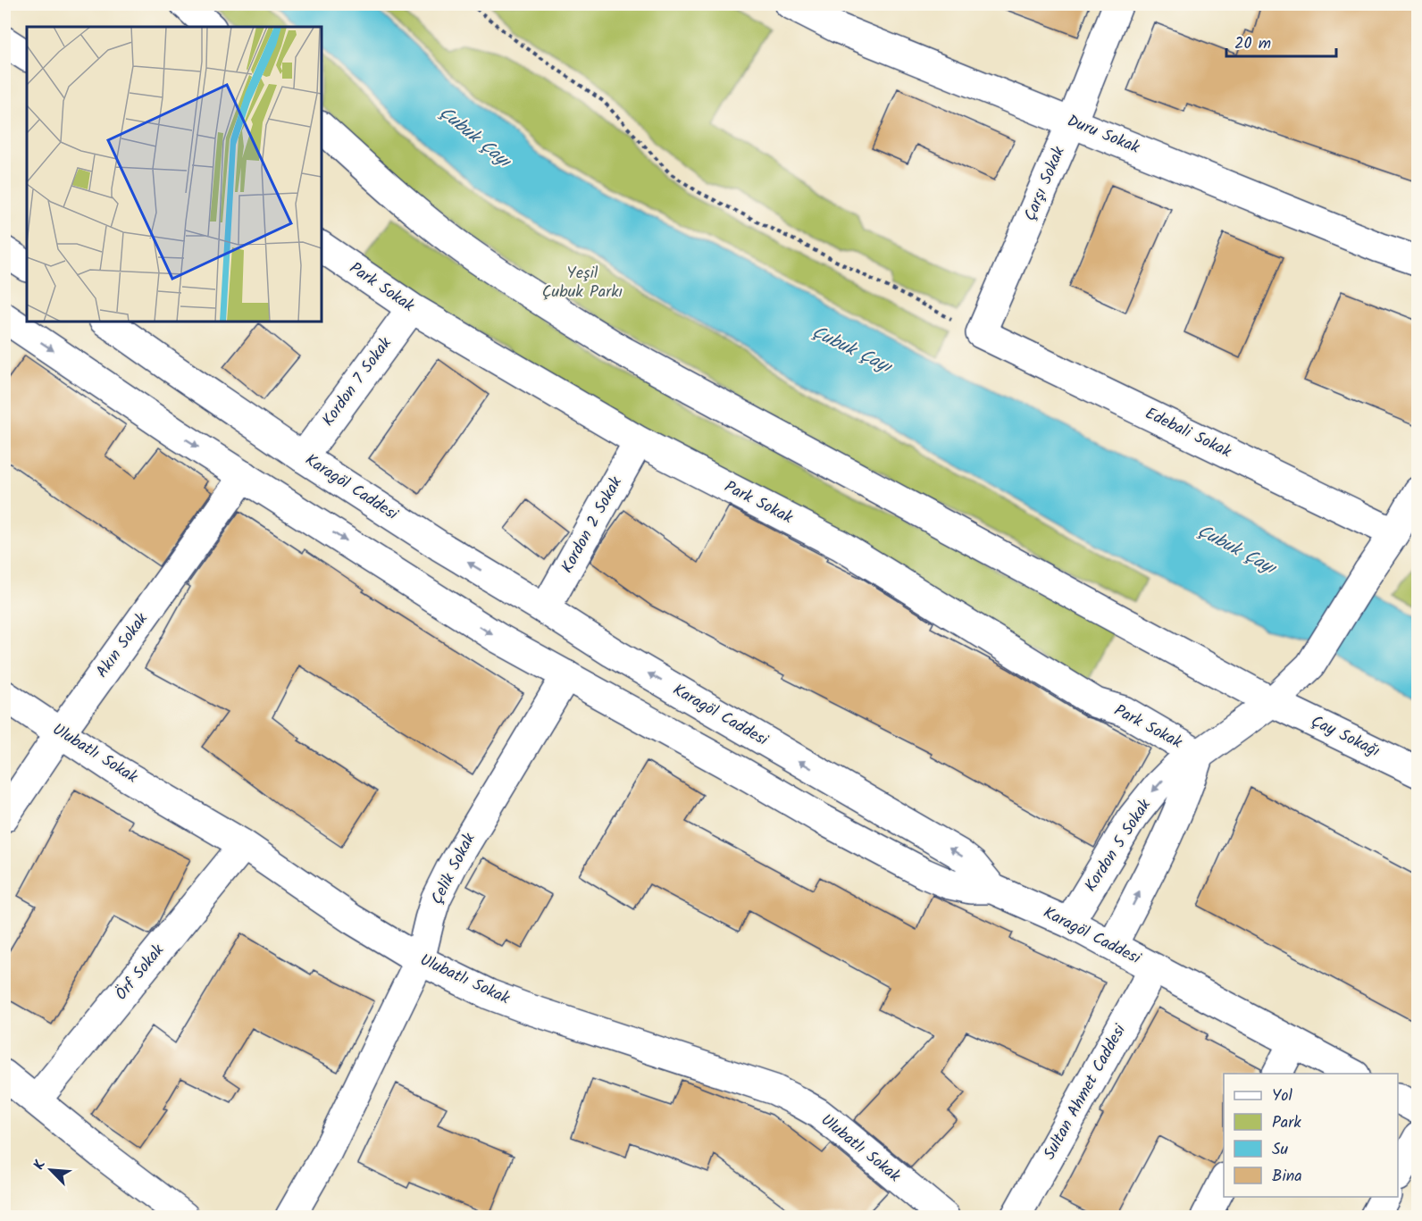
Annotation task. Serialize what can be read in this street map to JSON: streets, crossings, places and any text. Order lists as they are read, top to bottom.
{
  "streets": {
    "street": [
      "Duru Sokak",
      "Çarşı Sokak",
      "Park Sokak",
      "Kordon 7 Sokak",
      "Edebali Sokak",
      "Karagöl Caddesi",
      "Kordon 2 Sokak",
      "Akın Sokak",
      "Çay Sokağı",
      "Ulubatlı Sokak",
      "Kordon 5 Sokak",
      "Çelik Sokak",
      "Örf Sokak",
      "Sultan Ahmet Caddesi"
    ]
  },
  "crossings": [
    ["Duru Sokak", "Çarşı Sokak"],
    ["Çarşı Sokak", "Edebali Sokak"],
    ["Park Sokak", "Kordon 7 Sokak"],
    ["Park Sokak", "Kordon 2 Sokak"],
    ["Park Sokak", "Kordon 5 Sokak"],
    ["Kordon 7 Sokak", "Karagöl Caddesi"],
    ["Edebali Sokak", "Kordon 5 Sokak"],
    ["Karagöl Caddesi", "Kordon 2 Sokak"],
    ["Karagöl Caddesi", "Kordon 5 Sokak"],
    ["Karagöl Caddesi", "Sultan Ahmet Caddesi"],
    ["Akın Sokak", "Ulubatlı Sokak"],
    ["Çay Sokağı", "Kordon 5 Sokak"],
    ["Ulubatlı Sokak", "Çelik Sokak"],
    ["Ulubatlı Sokak", "Örf Sokak"]
  ],
  "water": ["Çubuk Çayı"],
  "parks": ["Yeşil Çubuk Parkı"],
  "legend": [
    "Yol",
    "Park",
    "Su",
    "Bina"
  ],
  "scale_bar": "20 m",
  "north": "top left"
}
